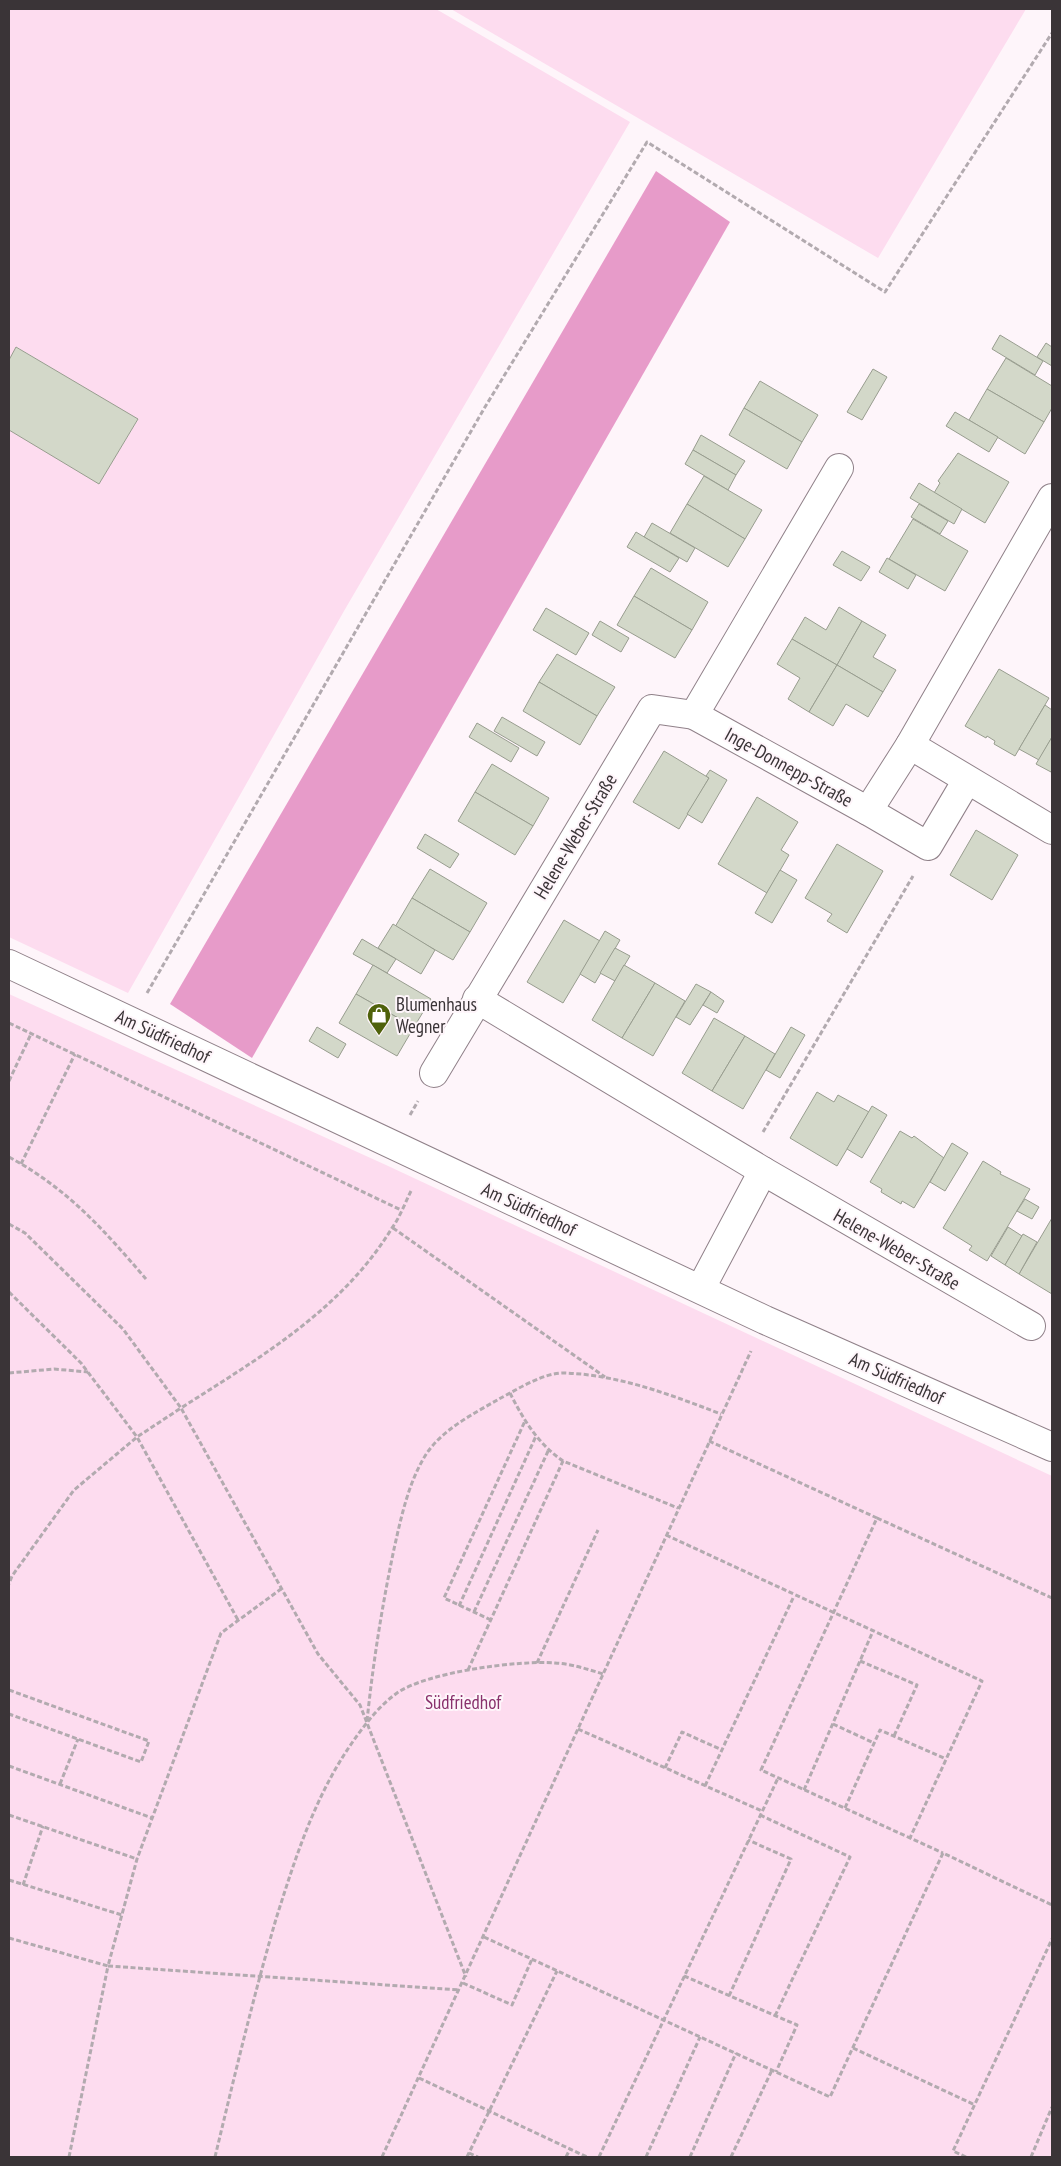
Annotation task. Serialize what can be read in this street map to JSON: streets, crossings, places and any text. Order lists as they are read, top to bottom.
{
  "streets": {
    "street": ["Inge-Donnepp-Straße", "Helene-Weber-Straße", "Am Südfriedhof"]
  },
  "crossings": [
    ["Inge-Donnepp-Straße", "Helene-Weber-Straße"]
  ],
  "parks": ["Südfriedhof"],
  "places": {
    "shop": ["Blumenhaus Wegner"]
  }
}
